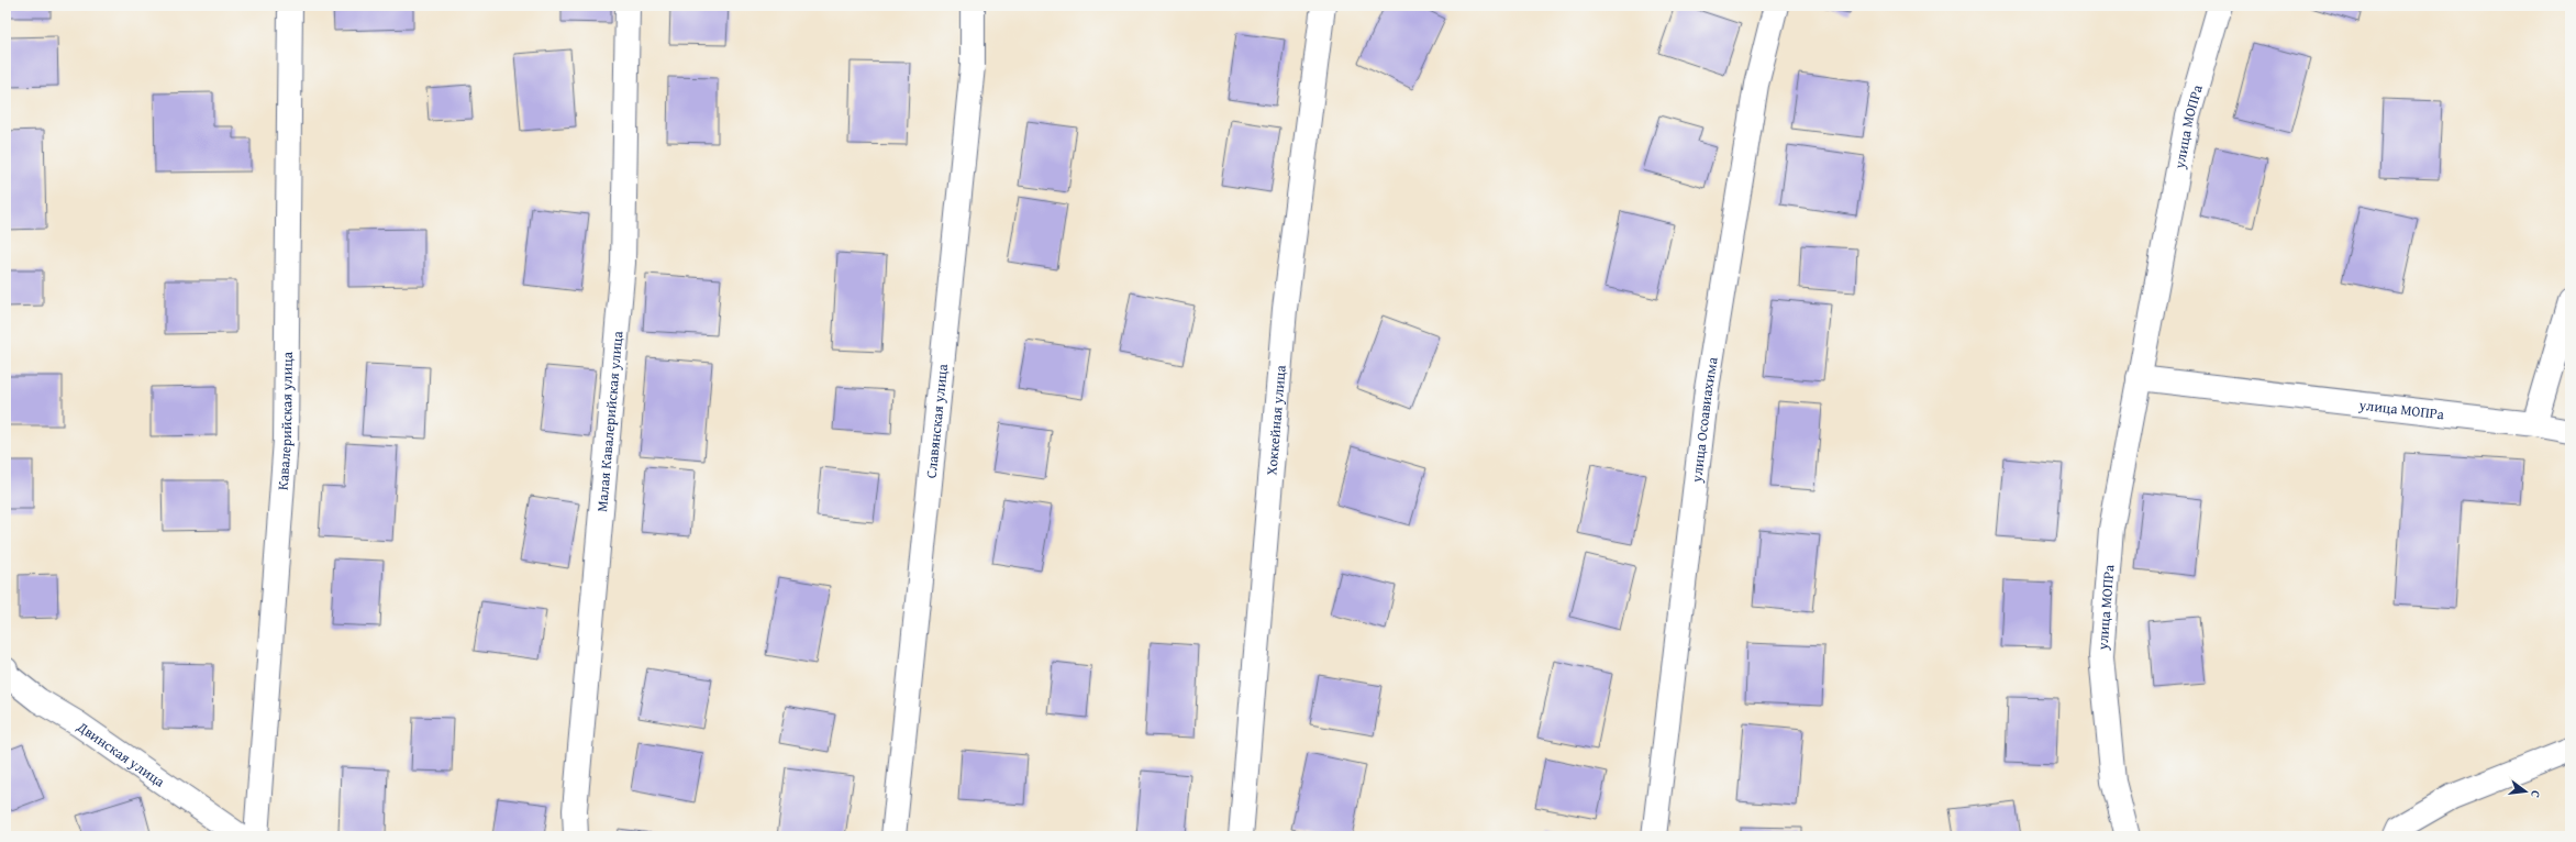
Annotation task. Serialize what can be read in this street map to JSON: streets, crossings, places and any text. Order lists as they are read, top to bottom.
{
  "streets": {
    "street": [
      "улица МОПРа",
      "улица Осоавиахима",
      "Хоккейная улица",
      "Кавалерийская улица",
      "Малая Кавалерийская улица",
      "Славянская улица",
      "Двинская улица"
    ]
  },
  "north": "right"
}
